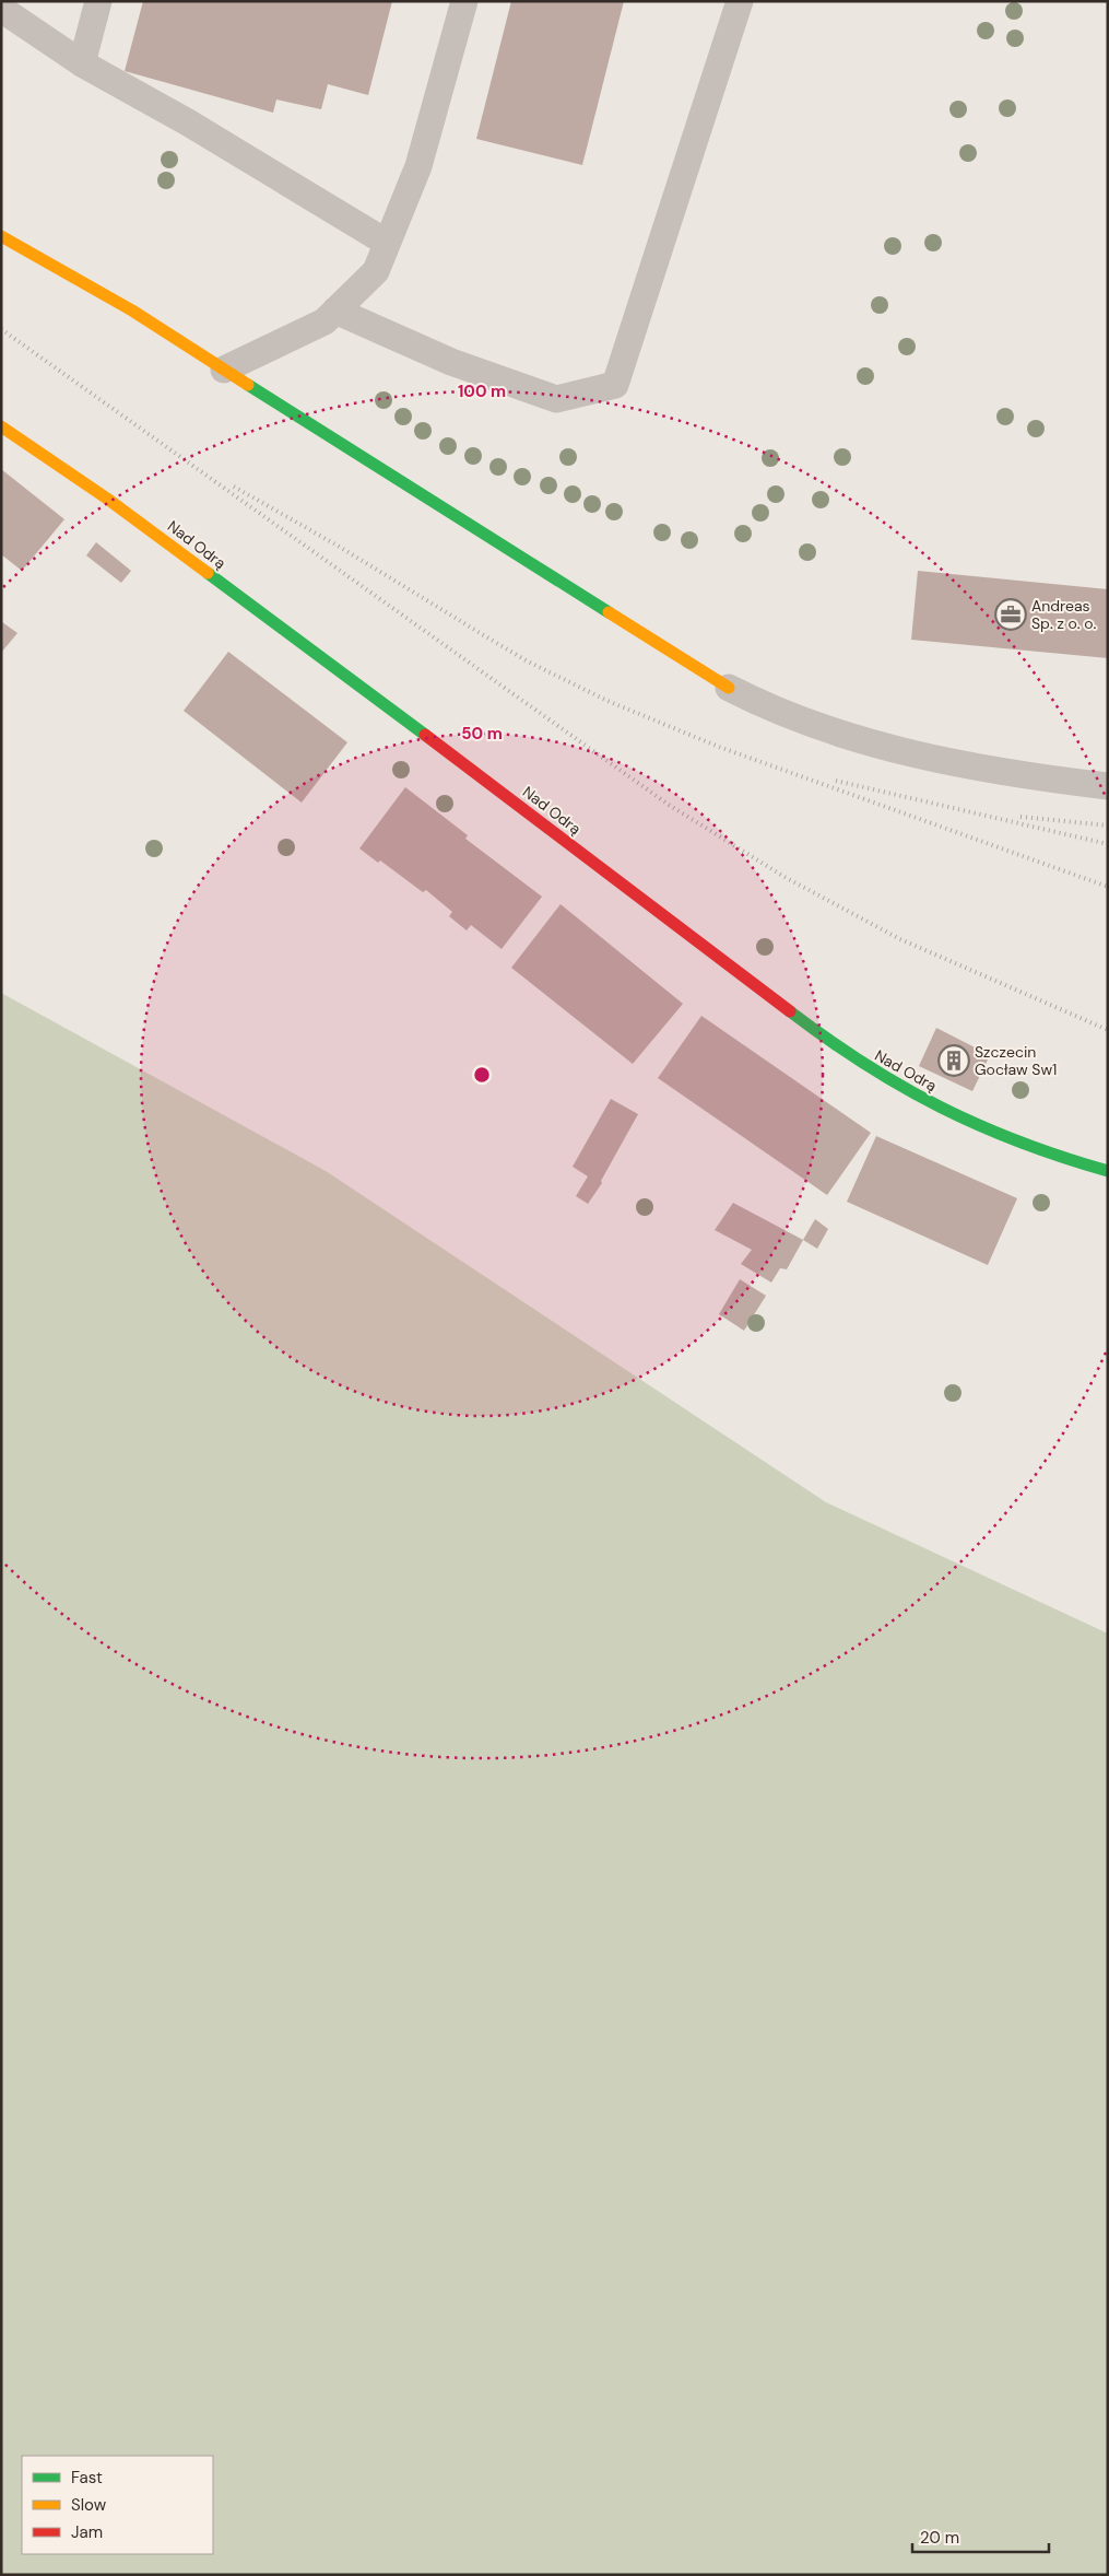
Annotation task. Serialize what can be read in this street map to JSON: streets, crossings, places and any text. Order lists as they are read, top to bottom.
{
  "streets": {
    "street": ["Nad Odrą"]
  },
  "places": {
    "office": ["Andreas Sp. z o. o."],
    "building": ["Szczecin Gocław Sw1"]
  },
  "legend": ["Fast", "Slow", "Jam"],
  "scale_bar": "20 m",
  "rings": ["100 m", "50 m"]
}
